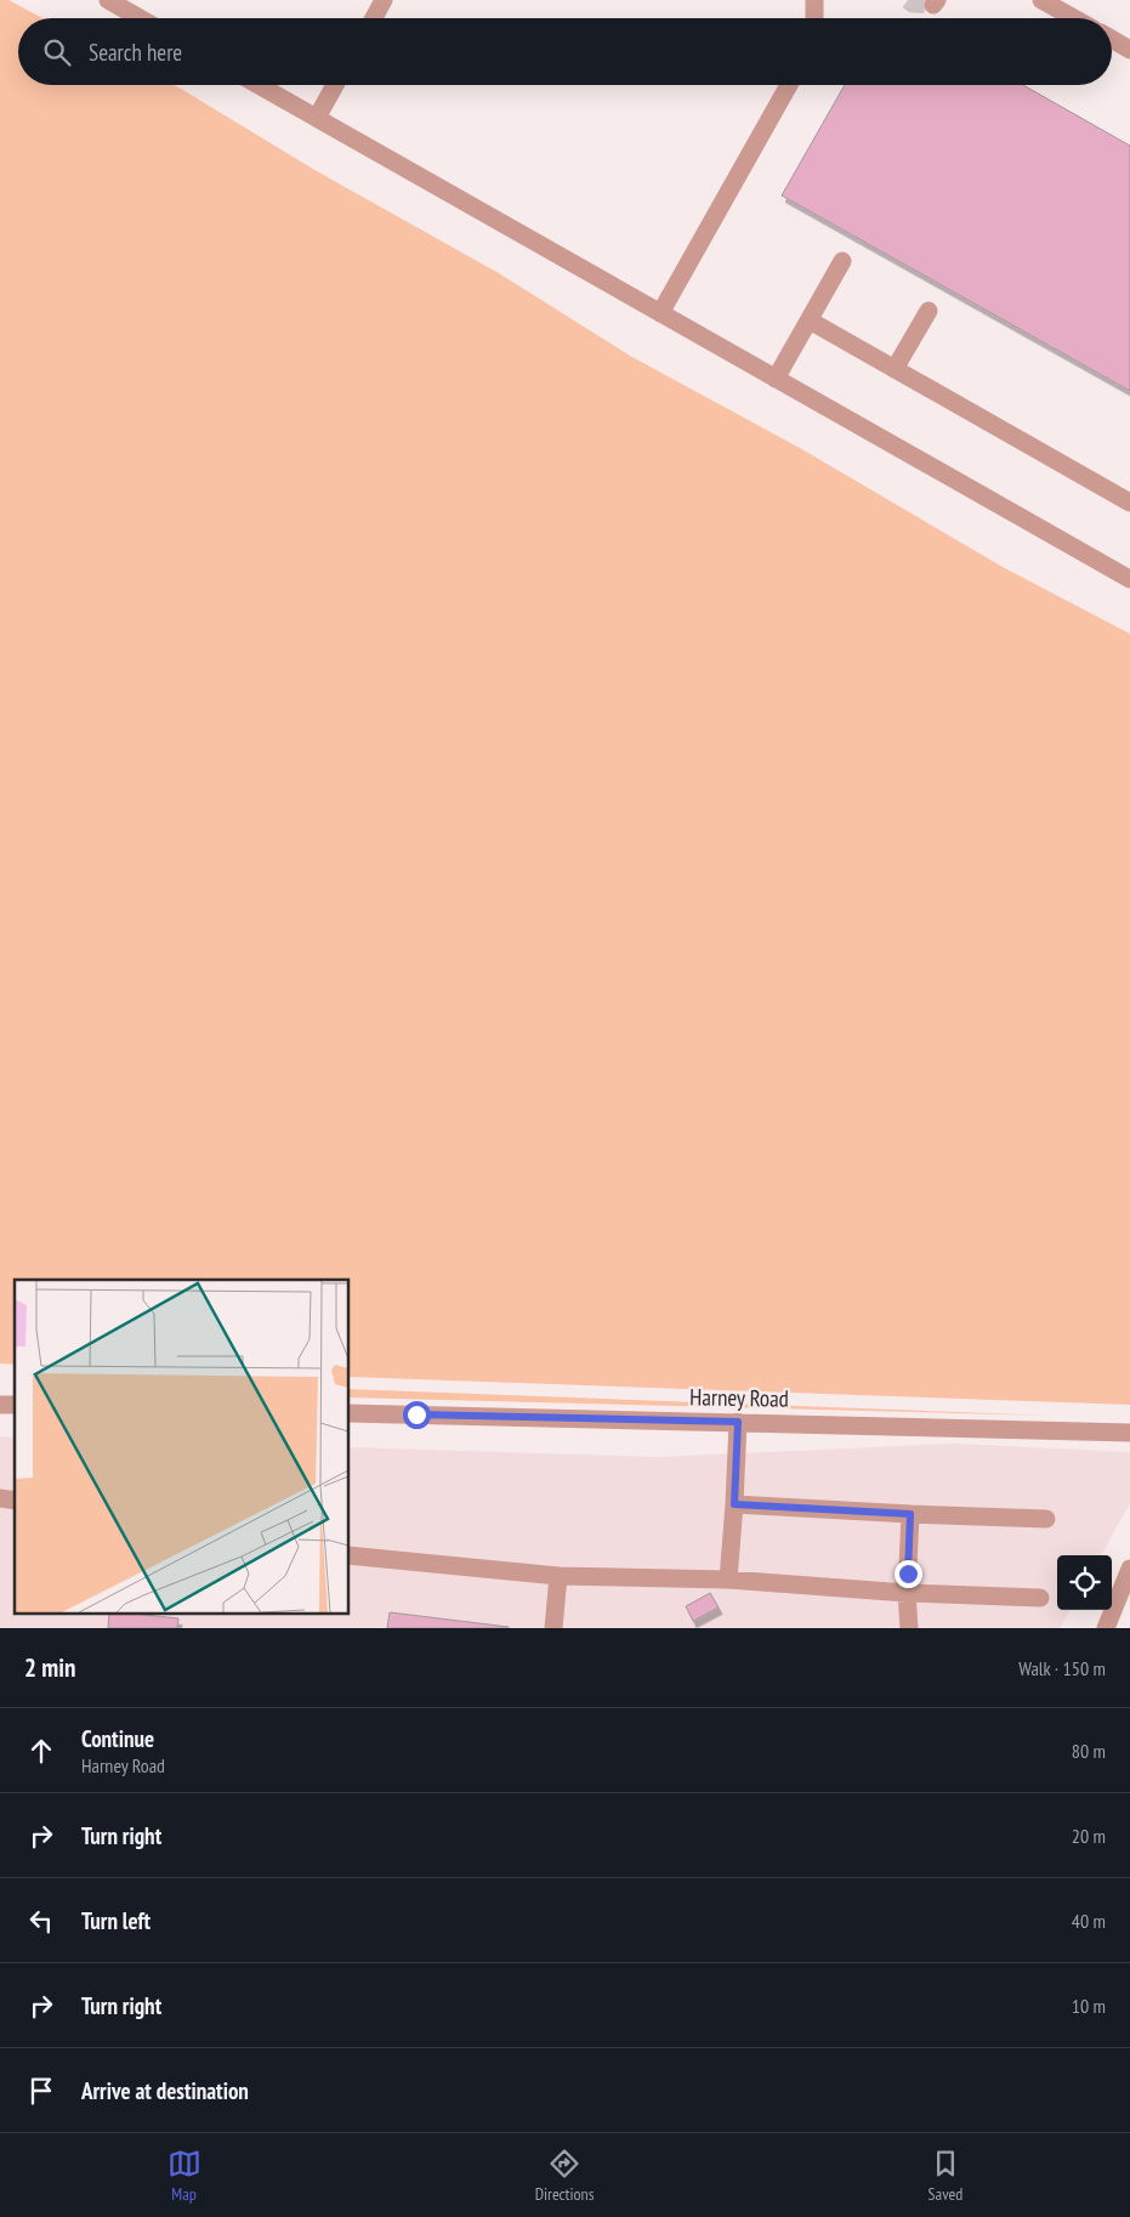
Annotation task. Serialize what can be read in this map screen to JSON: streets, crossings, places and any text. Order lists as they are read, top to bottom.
{
  "streets": {
    "street": ["Harney Road"]
  },
  "page": {
    "search": "Search here",
    "heading": ["2 min", "Walk · 150 m"],
    "list": [
      ["Continue", "Harney Road", "80 m"],
      ["Turn right", "20 m"],
      ["Turn left", "40 m"],
      ["Turn right", "10 m"],
      "Arrive at destination"
    ],
    "nav": ["Map", "Directions", "Saved"]
  }
}
